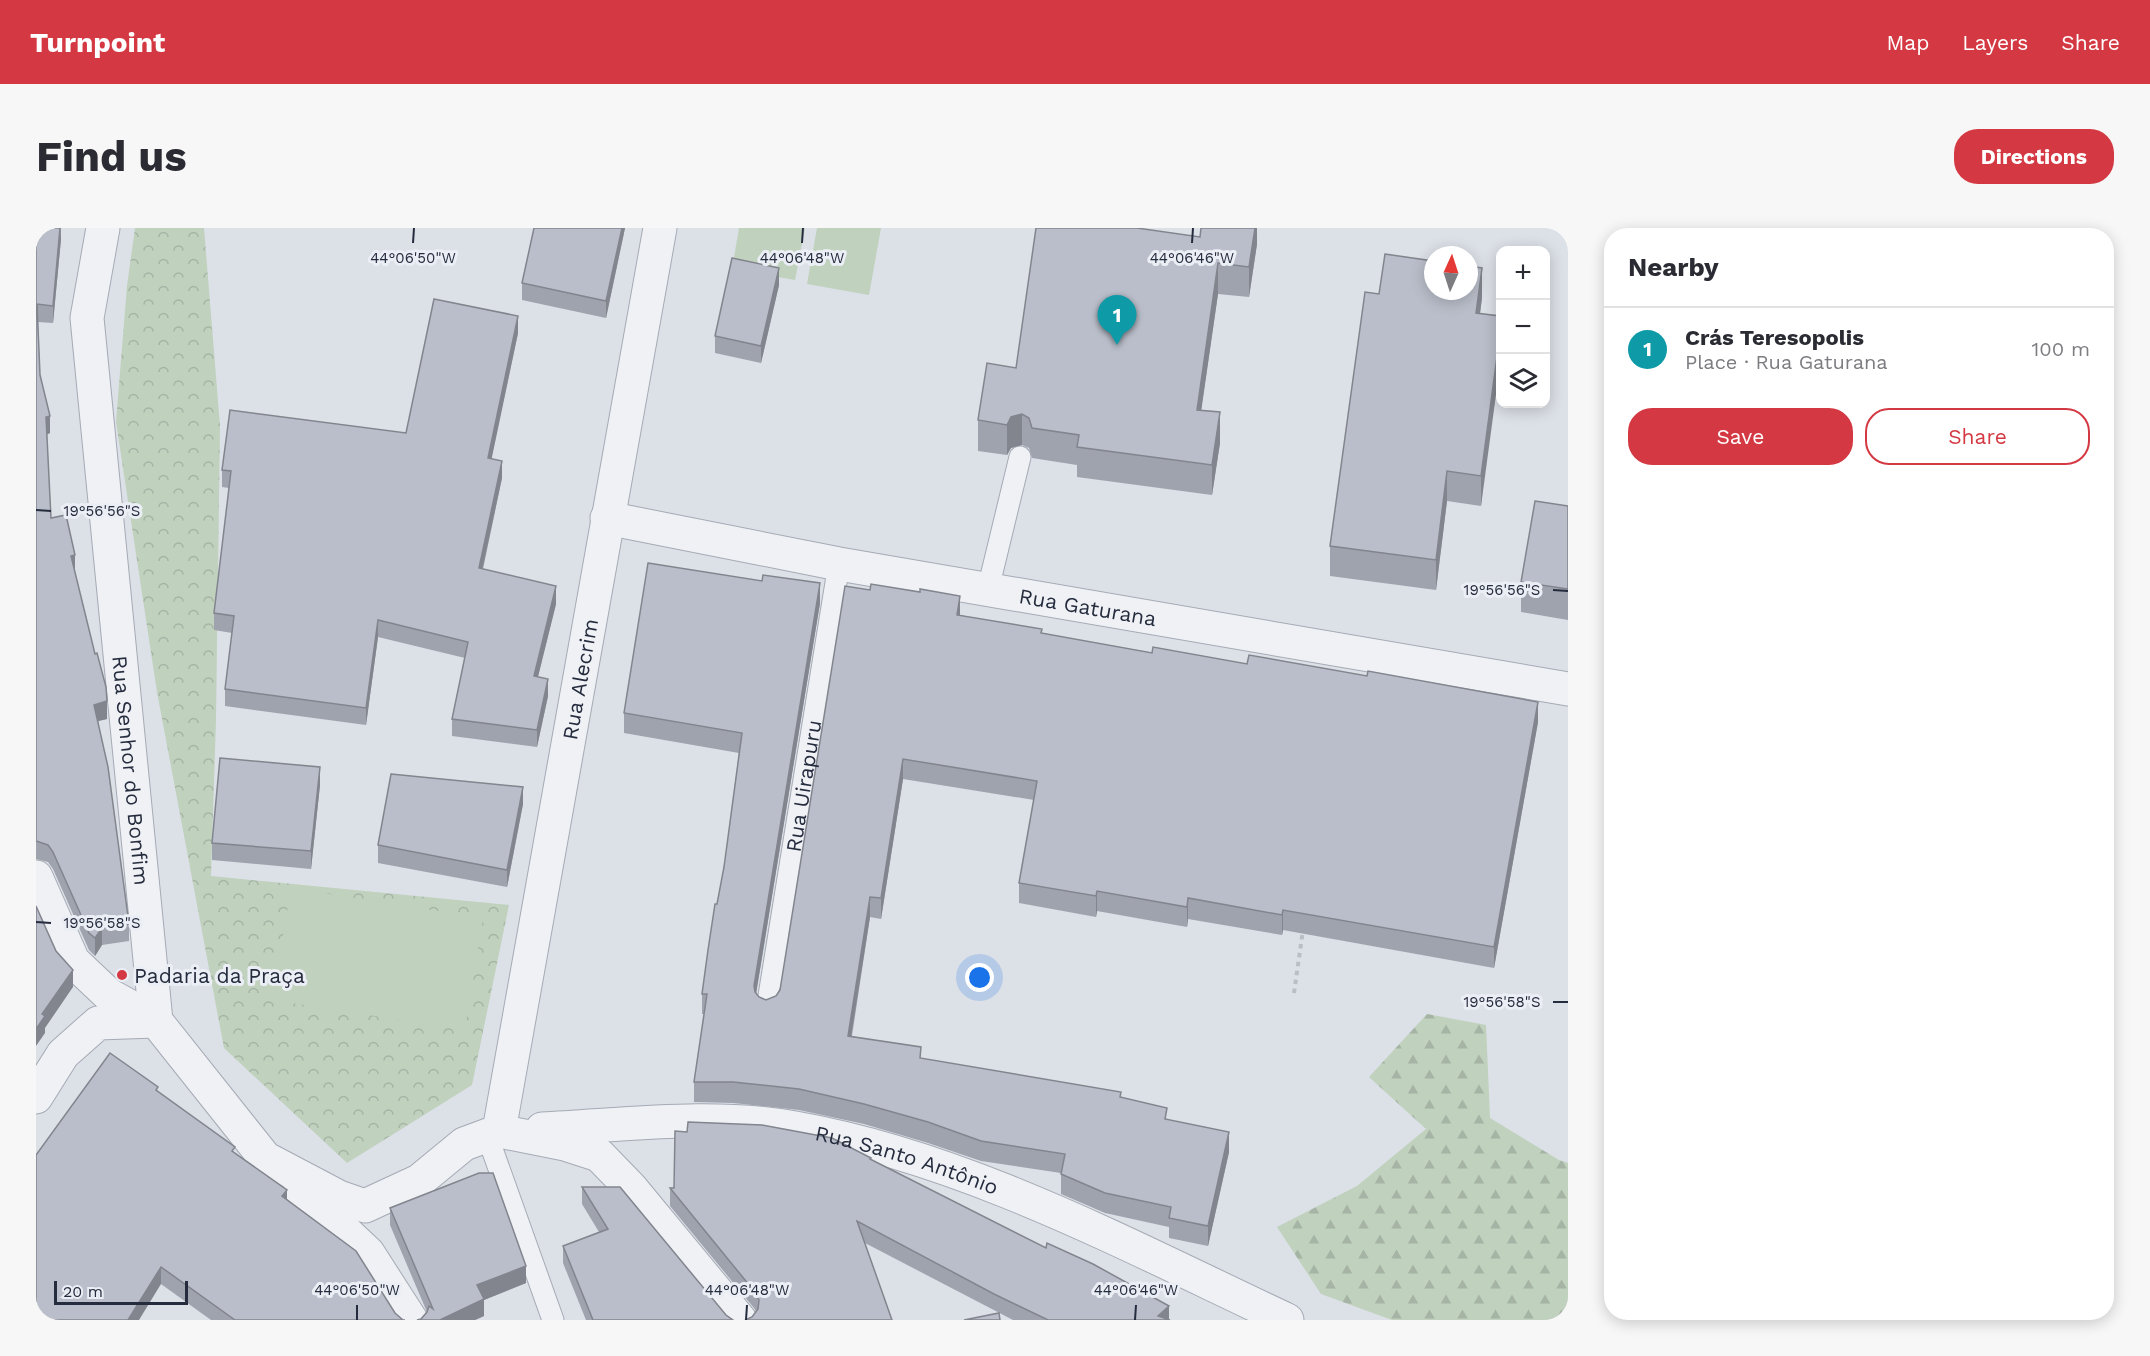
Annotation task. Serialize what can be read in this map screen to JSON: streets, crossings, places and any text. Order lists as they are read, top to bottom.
{
  "streets": {
    "street": [
      "Rua Gaturana",
      "Rua Alecrim",
      "Rua Senhor do Bonfim",
      "Rua Santo Antônio"
    ],
    "lane": ["Rua Uirapuru"]
  },
  "crossings": [
    ["Rua Gaturana", "Rua Alecrim"],
    ["Rua Gaturana", "Rua Uirapuru"],
    ["Rua Alecrim", "Rua Santo Antônio"]
  ],
  "places": ["Padaria da Praça"],
  "scale_bar": "20 m",
  "north": "top",
  "page": {
    "header": "Turnpoint",
    "nav": ["Map", "Layers", "Share"],
    "buttons": [
      "Directions",
      ["Save", "Share"]
    ],
    "title": "Find us",
    "heading": "Nearby",
    "map_buttons": ["+", "−"],
    "pins": "1",
    "list": [
      {
        "mark": "1",
        "name": "Crás Teresopolis",
        "note": "Place · Rua Gaturana",
        "value": "100 m"
      }
    ],
    "scale": "20 m"
  },
  "coordinates": [
    "44°06'50\"W",
    "44°06'48\"W",
    "44°06'46\"W",
    "19°56'56\"S",
    "19°56'58\"S"
  ]
}
